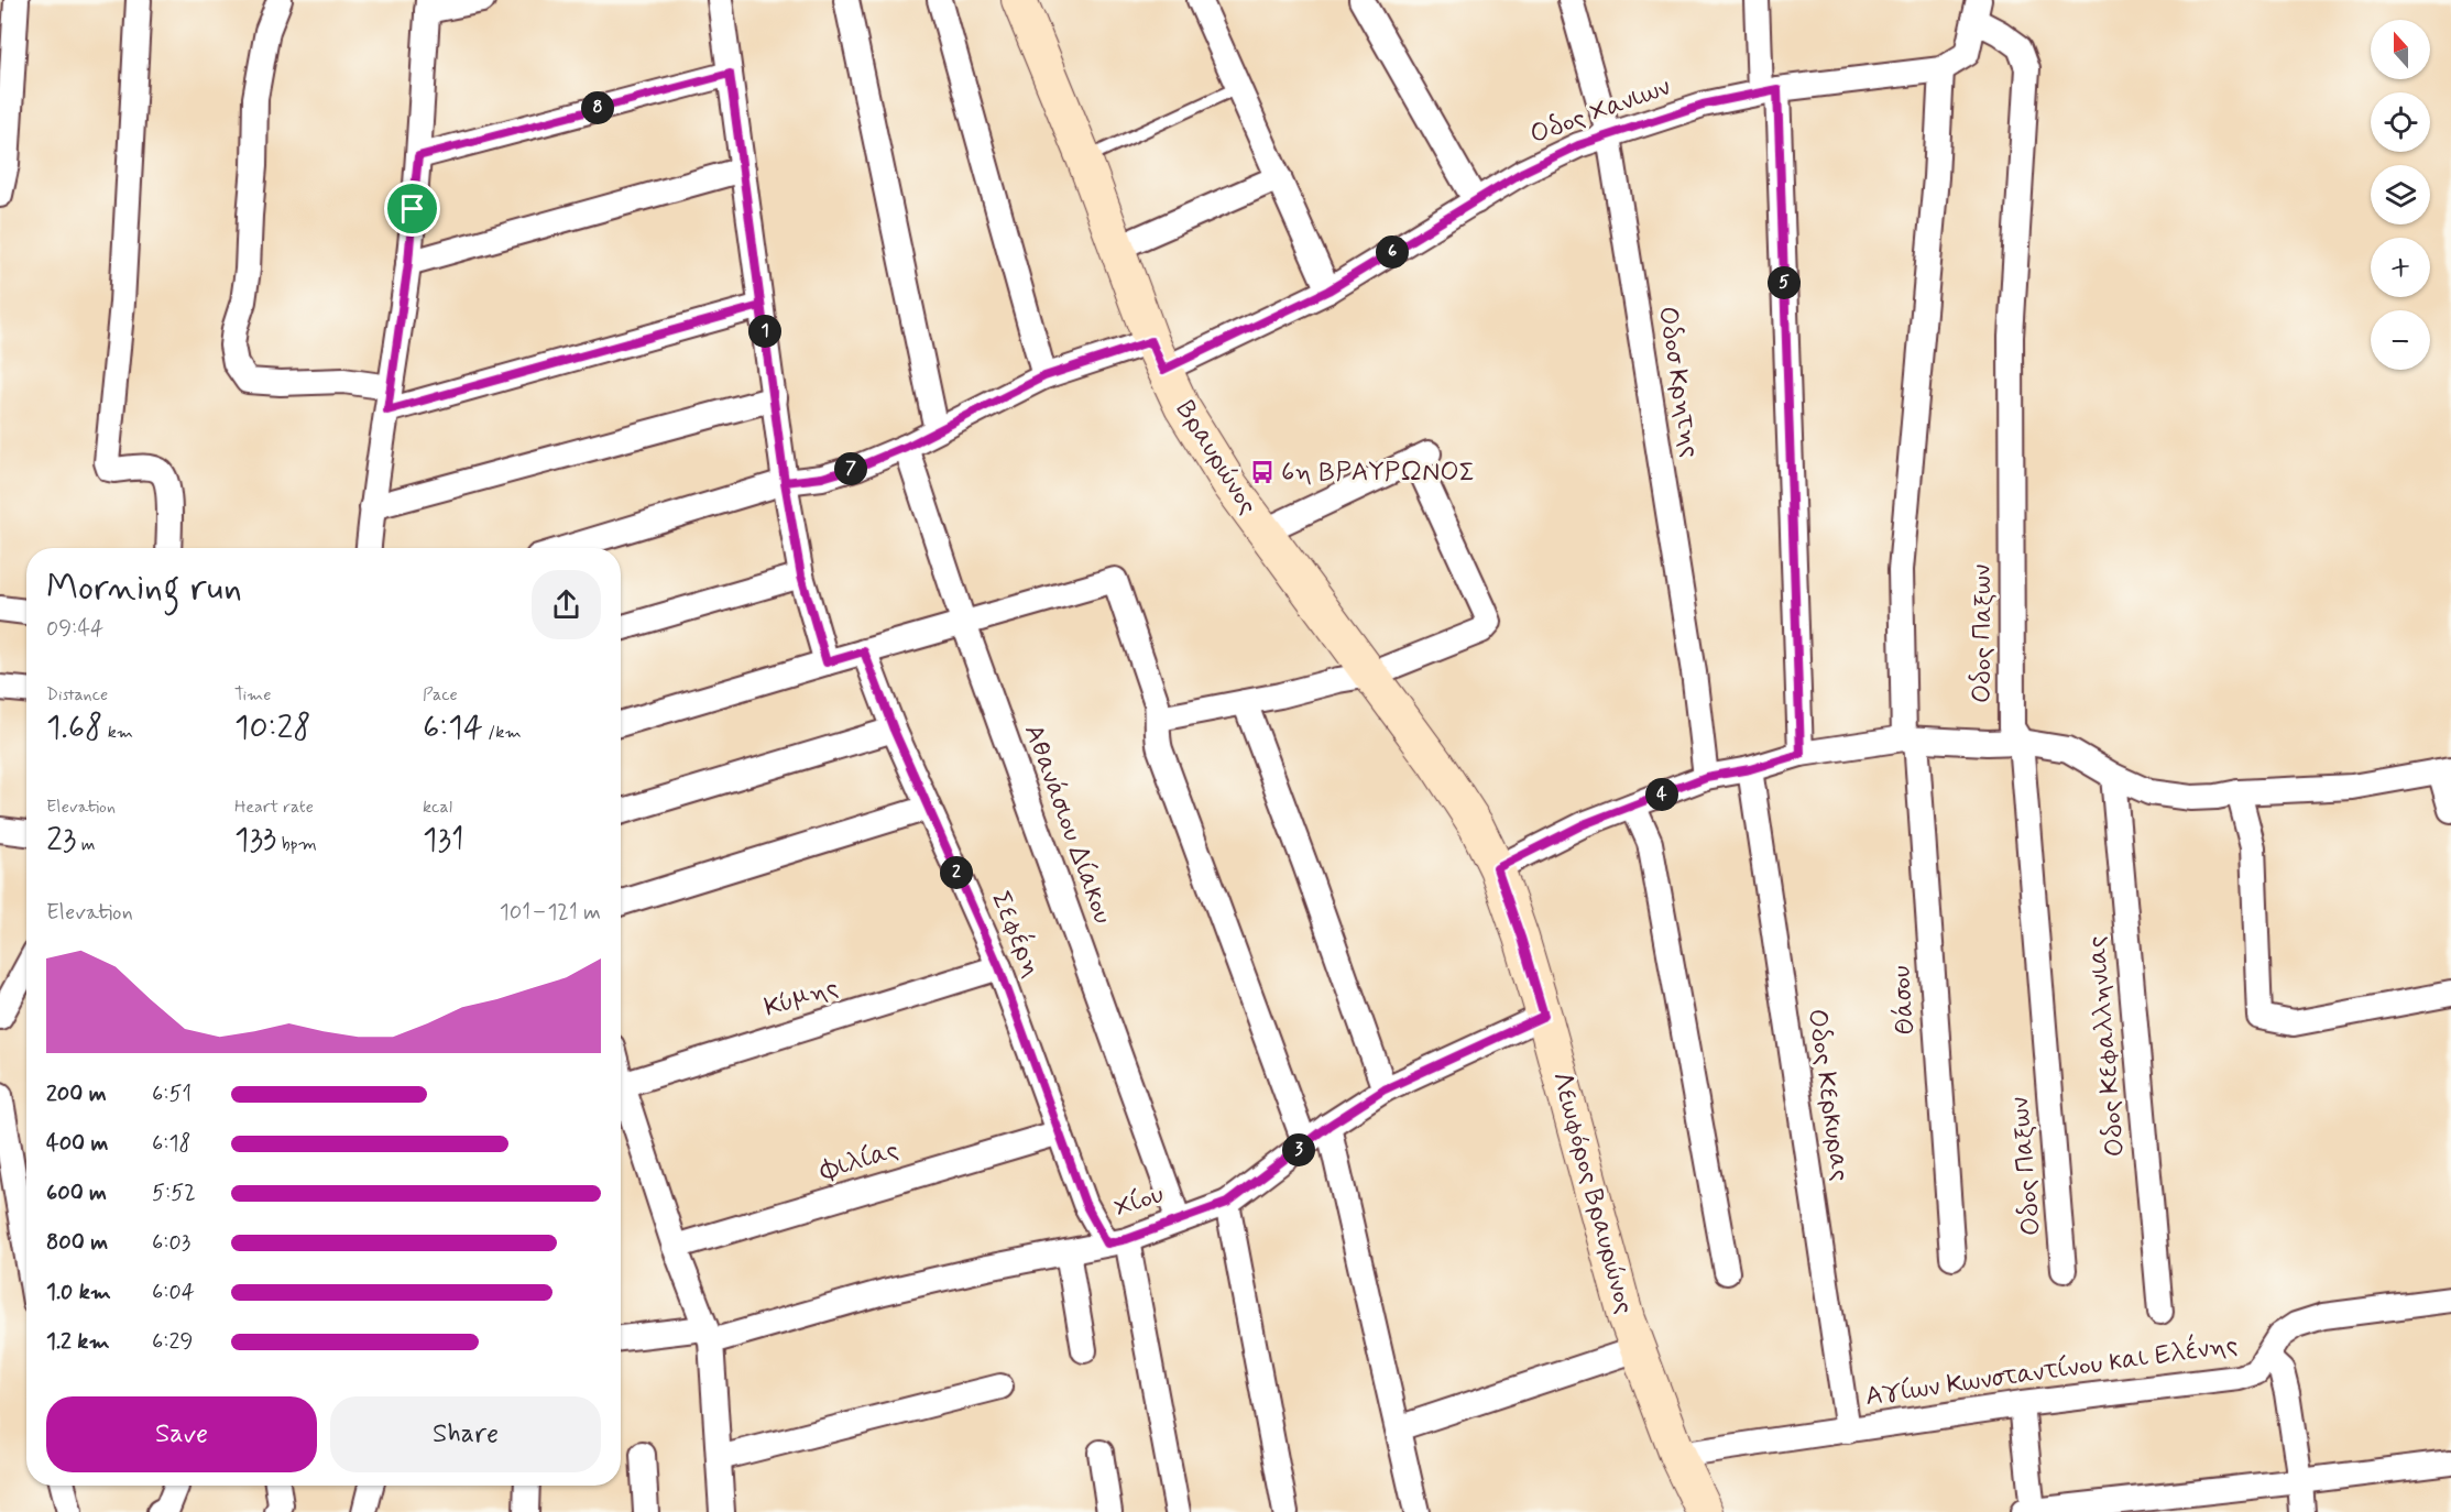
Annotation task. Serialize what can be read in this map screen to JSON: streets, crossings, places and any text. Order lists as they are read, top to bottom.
{
  "streets": {
    "main road": ["Βραυρώνος", "Λεωφόρος Βραυρώνος"],
    "street": [
      "Οδος Χανιων",
      "Οδοσ Κρητης",
      "Οδος Παξων",
      "Αθανάσιου Δίακου",
      "Σεφέρη",
      "Κύμης",
      "Θάσου",
      "Οδος Κεφαλληνιας",
      "Οδος Κερκυρας",
      "Φιλίας",
      "Χίου",
      "Αγίων Κωνσταντίνου και Ελένης"
    ]
  },
  "crossings": [
    ["Οδος Χανιων", "Οδοσ Κρητης"],
    ["Οδος Χανιων", "Βραυρώνος"],
    ["Οδος Χανιων", "Οδος Παξων"],
    ["Οδος Χανιων", "Αθανάσιου Δίακου"],
    ["Οδος Χανιων", "Θάσου"],
    ["Βραυρώνος", "Λεωφόρος Βραυρώνος"],
    ["Αθανάσιου Δίακου", "Χίου"],
    ["Σεφέρη", "Κύμης"],
    ["Σεφέρη", "Φιλίας"],
    ["Σεφέρη", "Χίου"],
    ["Οδος Κερκυρας", "Αγίων Κωνσταντίνου και Ελένης"],
    ["Λεωφόρος Βραυρώνος", "Χίου"],
    ["Λεωφόρος Βραυρώνος", "Αγίων Κωνσταντίνου και Ελένης"]
  ],
  "places": {
    "bus stop": ["6η ΒΡΑΥΡΩΝΟΣ"]
  },
  "north": "top",
  "page": {
    "map_buttons": ["+", "−"],
    "pins": [
      "8",
      "6",
      "5",
      "1",
      "7",
      "4",
      "2",
      "3"
    ],
    "heading": ["Morning run", "09:44"],
    "stats": [
      ["Distance", "1.68 km"],
      ["Time", "10:28"],
      ["Pace", "6:14 /km"],
      ["Elevation", "23 m"],
      ["Heart rate", "133 bpm"],
      ["kcal", "131"]
    ],
    "chart": ["Elevation", "101–121 m"],
    "list": [
      {
        "name": "200 m",
        "note": "6:51"
      },
      {
        "name": "400 m",
        "note": "6:18"
      },
      {
        "name": "600 m",
        "note": "5:52"
      },
      {
        "name": "800 m",
        "note": "6:03"
      },
      {
        "name": "1.0 km",
        "note": "6:04"
      },
      {
        "name": "1.2 km",
        "note": "6:29"
      }
    ],
    "buttons": ["Save", "Share"]
  }
}
